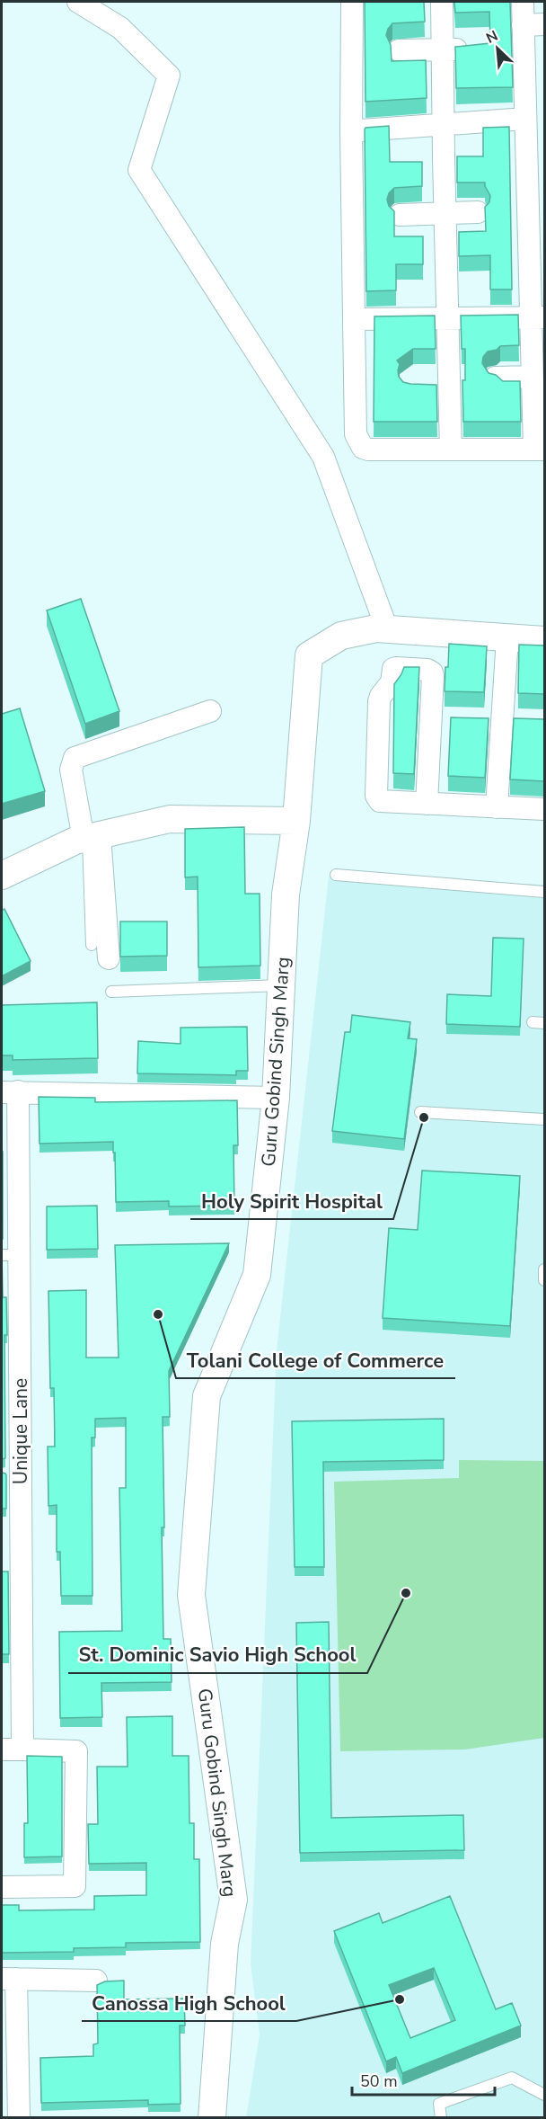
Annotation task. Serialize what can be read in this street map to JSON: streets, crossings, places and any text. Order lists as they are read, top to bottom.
{
  "streets": {
    "street": ["Guru Gobind Singh Marg", "Unique Lane"]
  },
  "places": [
    "Holy Spirit Hospital",
    "Tolani College of Commerce",
    "St. Dominic Savio High School",
    "Canossa High School"
  ],
  "scale_bar": "50 m",
  "north": "top left"
}
